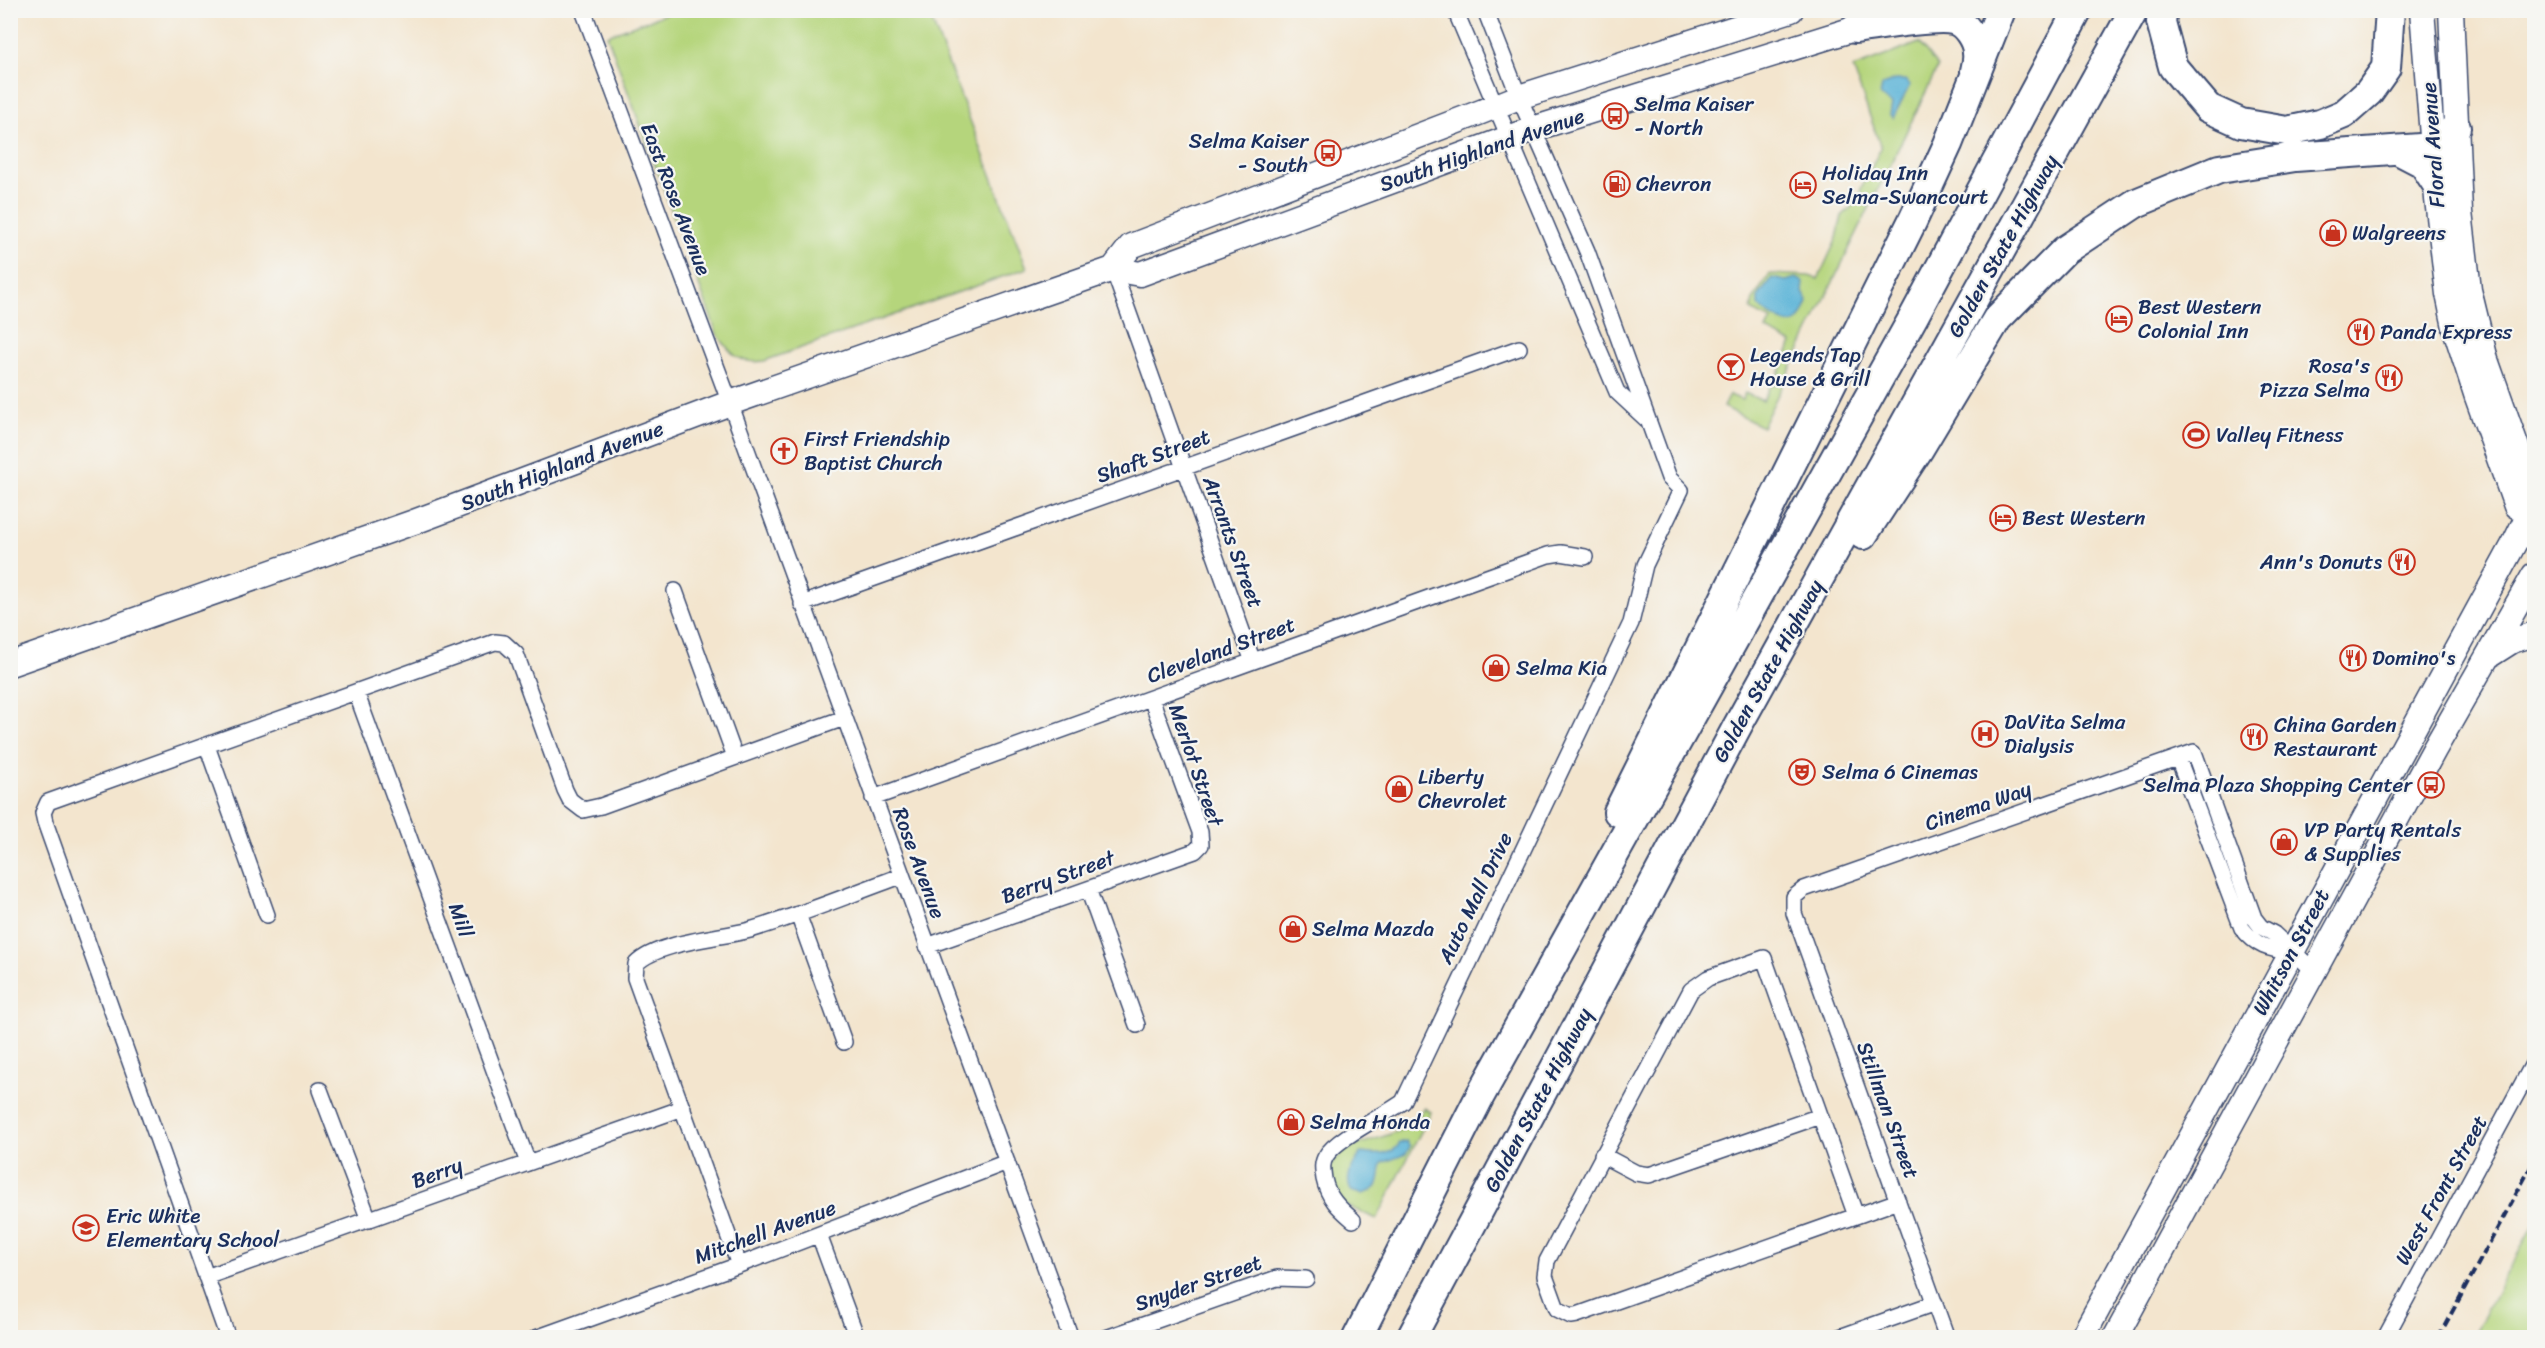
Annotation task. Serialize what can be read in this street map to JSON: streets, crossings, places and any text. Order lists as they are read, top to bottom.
{
  "streets": {
    "highway": ["Golden State Highway"],
    "main road": ["Floral Avenue", "South Highland Avenue", "Whitson Street"],
    "street": [
      "East Rose Avenue",
      "Shaft Street",
      "Arrants Street",
      "Cleveland Street",
      "Merlot Street",
      "Cinema Way",
      "Rose Avenue",
      "Berry Street",
      "Auto Mall Drive",
      "Mill",
      "Stillman Street",
      "Berry",
      "West Front Street",
      "Mitchell Avenue",
      "Snyder Street"
    ]
  },
  "crossings": [
    ["Floral Avenue", "Whitson Street"],
    ["South Highland Avenue", "East Rose Avenue"],
    ["South Highland Avenue", "Arrants Street"],
    ["South Highland Avenue", "Rose Avenue"],
    ["East Rose Avenue", "Rose Avenue"],
    ["Shaft Street", "Arrants Street"],
    ["Shaft Street", "Rose Avenue"],
    ["Arrants Street", "Cleveland Street"],
    ["Cleveland Street", "Merlot Street"],
    ["Cleveland Street", "Rose Avenue"],
    ["Merlot Street", "Berry Street"],
    ["Cinema Way", "Whitson Street"],
    ["Cinema Way", "Stillman Street"],
    ["Rose Avenue", "Berry Street"],
    ["Rose Avenue", "Mitchell Avenue"],
    ["Mill", "Berry"]
  ],
  "places": {
    "bus stop": ["Selma Kaiser - North", "Selma Kaiser - South", "Selma Plaza Shopping Center"],
    "fuel station": ["Chevron"],
    "hotel": ["Holiday Inn Selma-Swancourt", "Best Western Colonial Inn", "Best Western"],
    "shop": [
      "Walgreens",
      "Selma Kia",
      "Liberty Chevrolet",
      "VP Party Rentals & Supplies",
      "Selma Mazda",
      "Selma Honda"
    ],
    "restaurant": [
      "Panda Express",
      "Rosa's Pizza Selma",
      "Ann's Donuts",
      "Domino's",
      "China Garden Restaurant"
    ],
    "bar": ["Legends Tap House & Grill"],
    "sports": ["Valley Fitness"],
    "church": ["First Friendship Baptist Church"],
    "hospital": ["DaVita Selma Dialysis"],
    "theatre": ["Selma 6 Cinemas"],
    "school or university": ["Eric White Elementary School"]
  }
}
